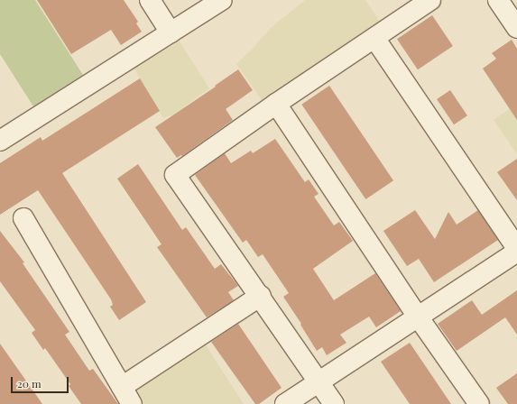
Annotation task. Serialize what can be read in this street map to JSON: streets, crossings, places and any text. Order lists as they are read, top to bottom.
{
  "scale_bar": "20 m"
}
